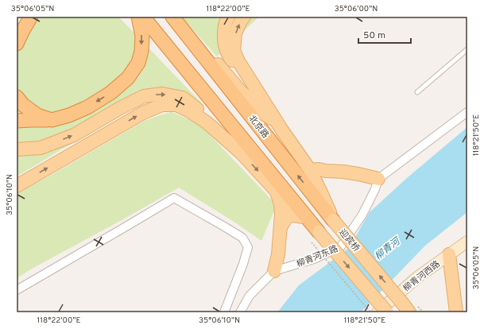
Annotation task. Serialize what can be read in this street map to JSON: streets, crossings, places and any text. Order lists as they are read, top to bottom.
{
  "streets": {
    "highway": ["北京路"],
    "main road": ["迎宾桥", "柳青河西路"],
    "street": ["柳青河东路"]
  },
  "crossings": [
    ["北京路", "迎宾桥"]
  ],
  "water": ["柳青河"],
  "scale_bar": "50 m",
  "coordinates": [
    "35°06'05\"N",
    "118°22'00\"E",
    "35°06'00\"N",
    "118°21'50\"E",
    "35°06'10\"N"
  ]
}
